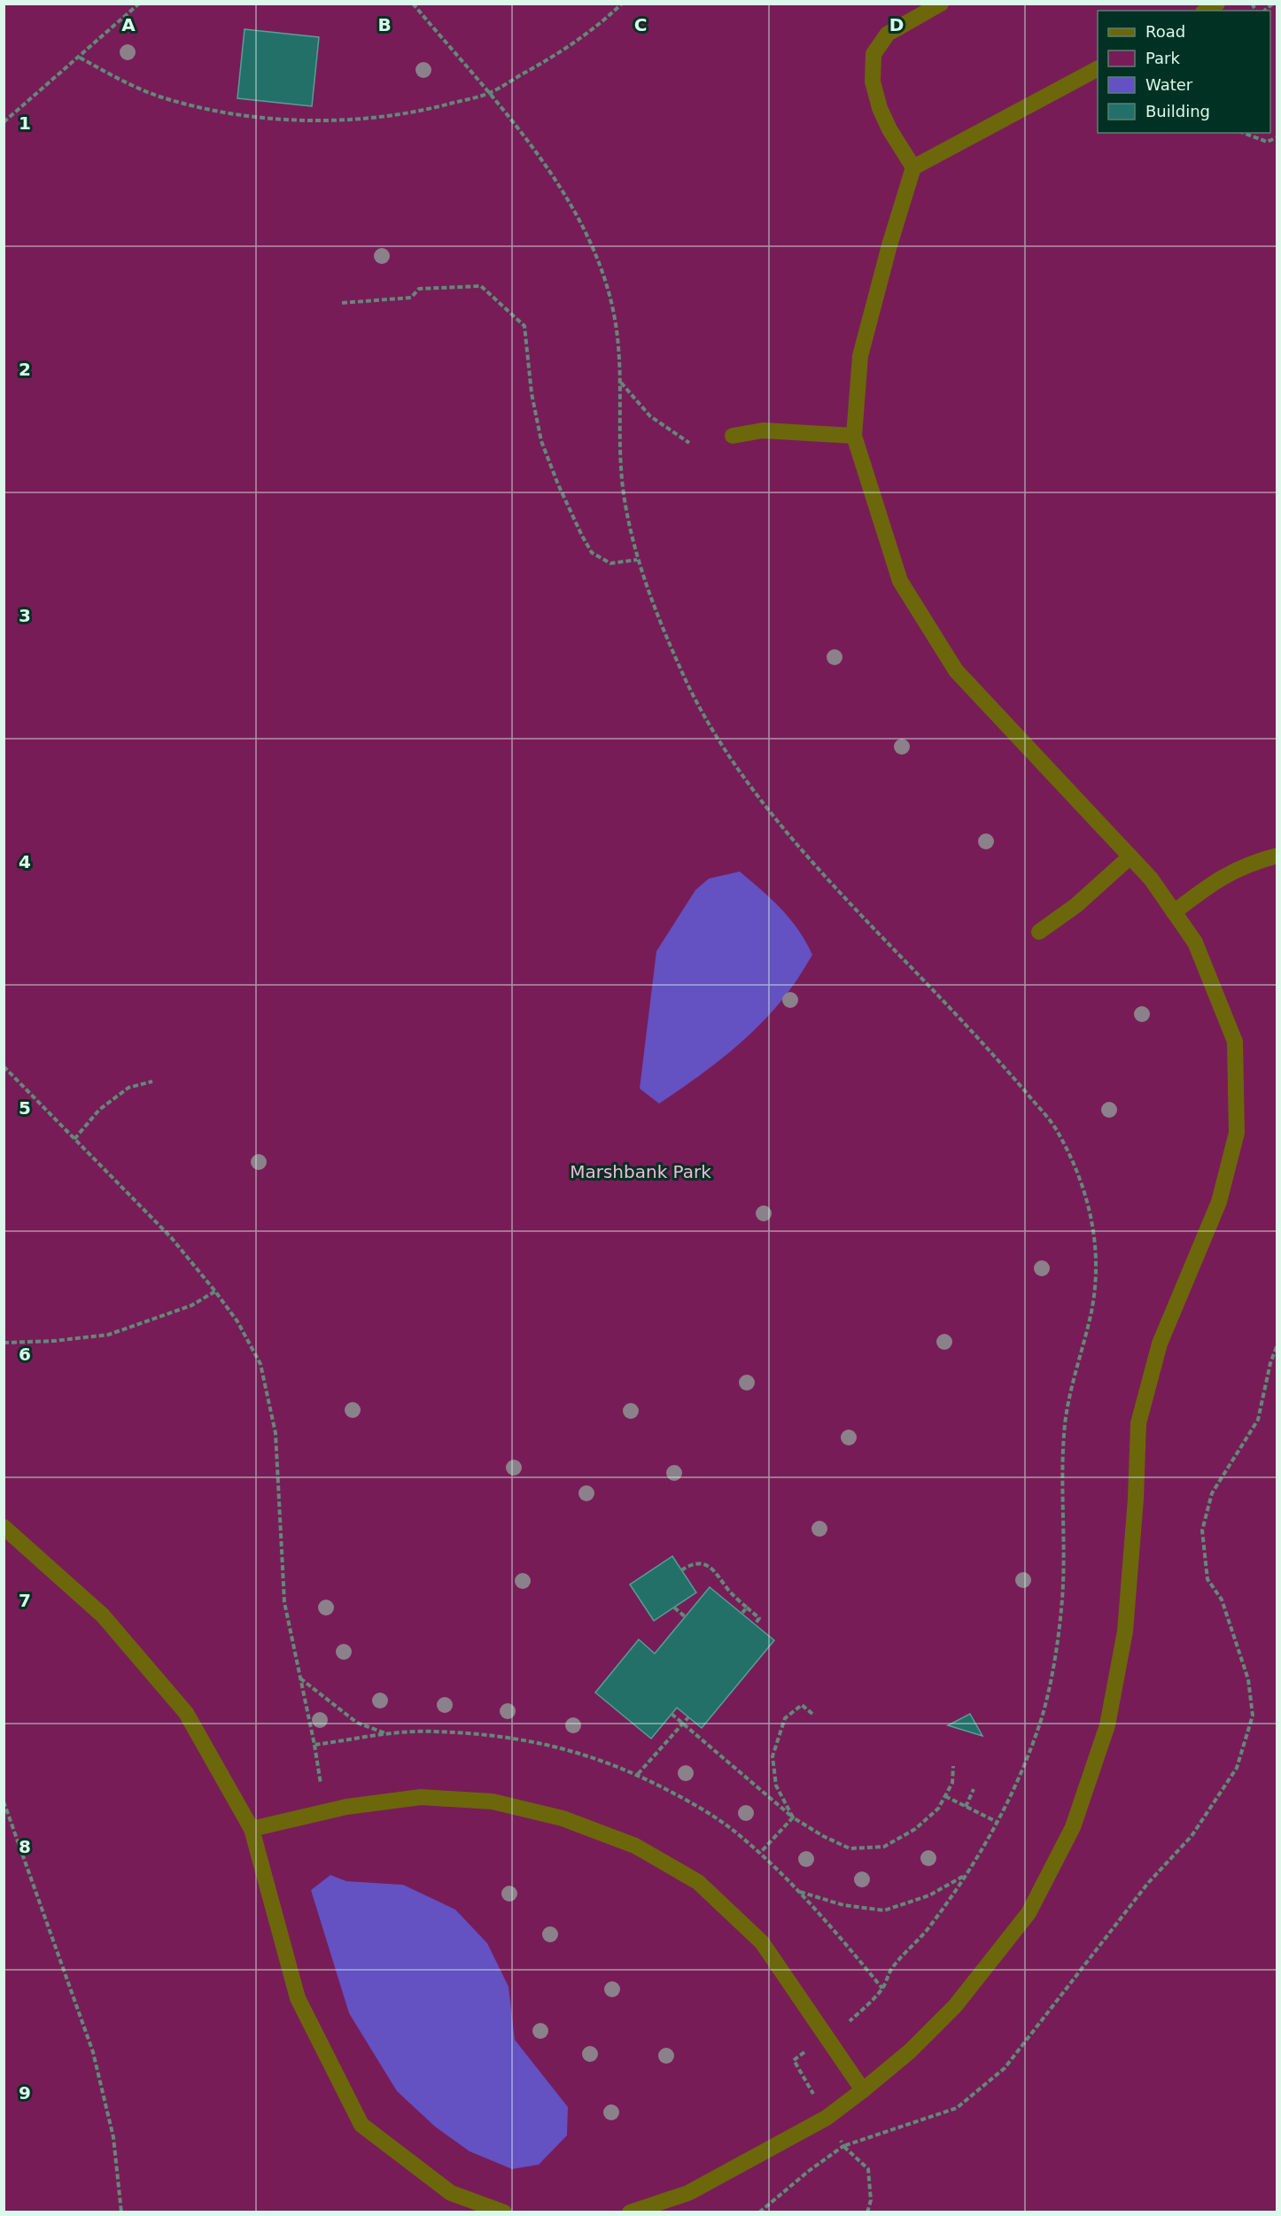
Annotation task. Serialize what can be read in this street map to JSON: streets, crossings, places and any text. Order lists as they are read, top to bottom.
{
  "parks": ["Marshbank Park"],
  "legend": [
    "Road",
    "Park",
    "Water",
    "Building"
  ],
  "grid": {
    "columns": [
      "A",
      "B",
      "C",
      "D"
    ],
    "rows": [
      "1",
      "2",
      "3",
      "4",
      "5",
      "6",
      "7",
      "8",
      "9"
    ]
  }
}
